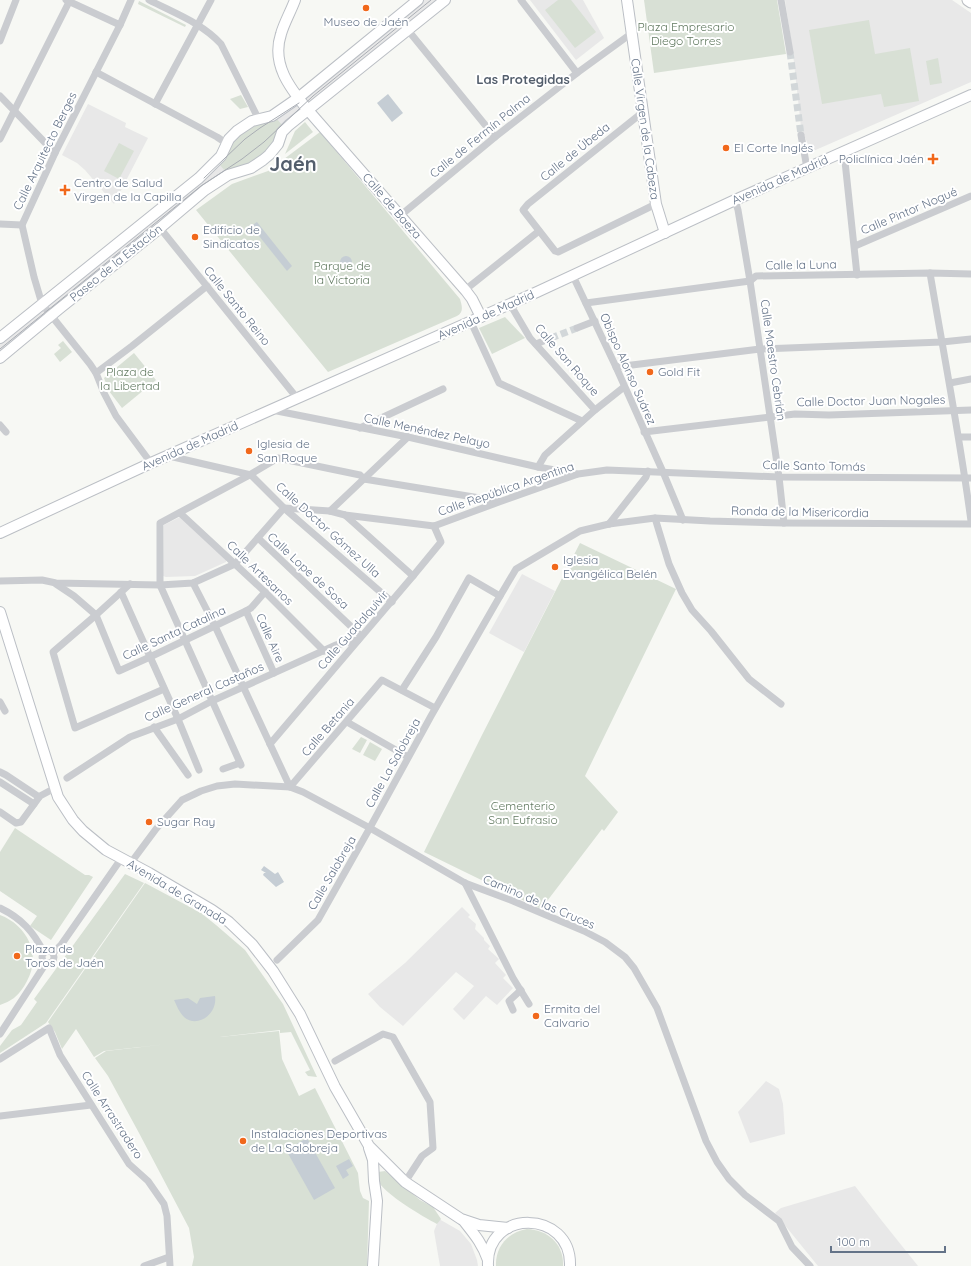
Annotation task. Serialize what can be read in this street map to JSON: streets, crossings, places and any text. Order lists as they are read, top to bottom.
{
  "streets": {
    "street": [
      "Calle Virgen de la Cabeza",
      "Calle de Fermín Palma",
      "Calle Arquitecto Berges",
      "Calle de Úbeda",
      "Avenida de Madrid",
      "Calle de Baeza",
      "Calle Pintor Nogué",
      "Paseo de la Estación",
      "Calle la Luna",
      "Calle Santo Reino",
      "Calle San Roque",
      "Calle Maestro Cebrián",
      "Obispo Alonso Suárez",
      "Calle Doctor Juan Nogales",
      "Calle Menéndez Pelayo",
      "Calle Santo Tomás",
      "Calle República Argentina",
      "Ronda de la Misericordia",
      "Calle Doctor Gómez Ulla",
      "Calle Lope de Sosa",
      "Calle Artesanos",
      "Calle Guadalquivir",
      "Calle Santa Catalina",
      "Calle Aire",
      "Calle General Castaños",
      "Calle Betania",
      "Calle La Salobreja",
      "Calle Salobreja",
      "Avenida de Granada",
      "Camino de las Cruces",
      "Calle Arrastradero"
    ]
  },
  "crossings": [
    ["Calle Virgen de la Cabeza", "Calle de Fermín Palma"],
    ["Calle Virgen de la Cabeza", "Calle de Úbeda"],
    ["Calle Virgen de la Cabeza", "Avenida de Madrid"],
    ["Calle de Fermín Palma", "Calle de Baeza"],
    ["Calle Arquitecto Berges", "Avenida de Madrid"],
    ["Calle Arquitecto Berges", "Paseo de la Estación"],
    ["Avenida de Madrid", "Calle de Baeza"],
    ["Avenida de Madrid", "Calle Santo Reino"],
    ["Avenida de Madrid", "Calle San Roque"],
    ["Avenida de Madrid", "Calle Maestro Cebrián"],
    ["Avenida de Madrid", "Obispo Alonso Suárez"],
    ["Avenida de Madrid", "Calle Menéndez Pelayo"],
    ["Calle de Baeza", "Paseo de la Estación"],
    ["Paseo de la Estación", "Calle Santo Reino"],
    ["Calle la Luna", "Calle Maestro Cebrián"],
    ["Calle la Luna", "Obispo Alonso Suárez"],
    ["Calle Maestro Cebrián", "Calle Doctor Juan Nogales"],
    ["Calle Maestro Cebrián", "Calle Santo Tomás"],
    ["Calle Maestro Cebrián", "Ronda de la Misericordia"],
    ["Obispo Alonso Suárez", "Calle Doctor Juan Nogales"],
    ["Obispo Alonso Suárez", "Calle Santo Tomás"],
    ["Obispo Alonso Suárez", "Calle República Argentina"],
    ["Obispo Alonso Suárez", "Ronda de la Misericordia"],
    ["Calle Menéndez Pelayo", "Calle República Argentina"],
    ["Calle Santo Tomás", "Calle República Argentina"],
    ["Calle República Argentina", "Calle Doctor Gómez Ulla"],
    ["Calle República Argentina", "Calle Guadalquivir"],
    ["Ronda de la Misericordia", "Calle La Salobreja"],
    ["Calle Doctor Gómez Ulla", "Calle Guadalquivir"],
    ["Calle Lope de Sosa", "Calle Guadalquivir"],
    ["Calle Lope de Sosa", "Calle General Castaños"],
    ["Calle Artesanos", "Calle Santa Catalina"],
    ["Calle Artesanos", "Calle General Castaños"],
    ["Calle Guadalquivir", "Calle General Castaños"],
    ["Calle Santa Catalina", "Calle Aire"],
    ["Calle Aire", "Calle General Castaños"],
    ["Calle Betania", "Camino de las Cruces"],
    ["Calle La Salobreja", "Calle Salobreja"],
    ["Calle La Salobreja", "Camino de las Cruces"],
    ["Calle Salobreja", "Camino de las Cruces"],
    ["Avenida de Granada", "Camino de las Cruces"]
  ],
  "districts": ["Las Protegidas", "Jaén"],
  "parks": [
    "Plaza Empresario Diego Torres",
    "Parque de la Victoria",
    "Plaza de la Libertad",
    "Cementerio San Eufrasio"
  ],
  "places": {
    "other": [
      "Museo de Jaén",
      "El Corte Inglés",
      "Edificio de Sindicatos",
      "Gold Fit",
      "Iglesia de San Roque",
      "Iglesia Evangélica Belén",
      "Sugar Ray",
      "Plaza de Toros de Jaén",
      "Ermita del Calvario",
      "Instalaciones Deportivas de La Salobreja"
    ],
    "health": ["Policlínica Jaén", "Centro de Salud Virgen de la Capilla"]
  },
  "scale_bar": "100 m"
}
